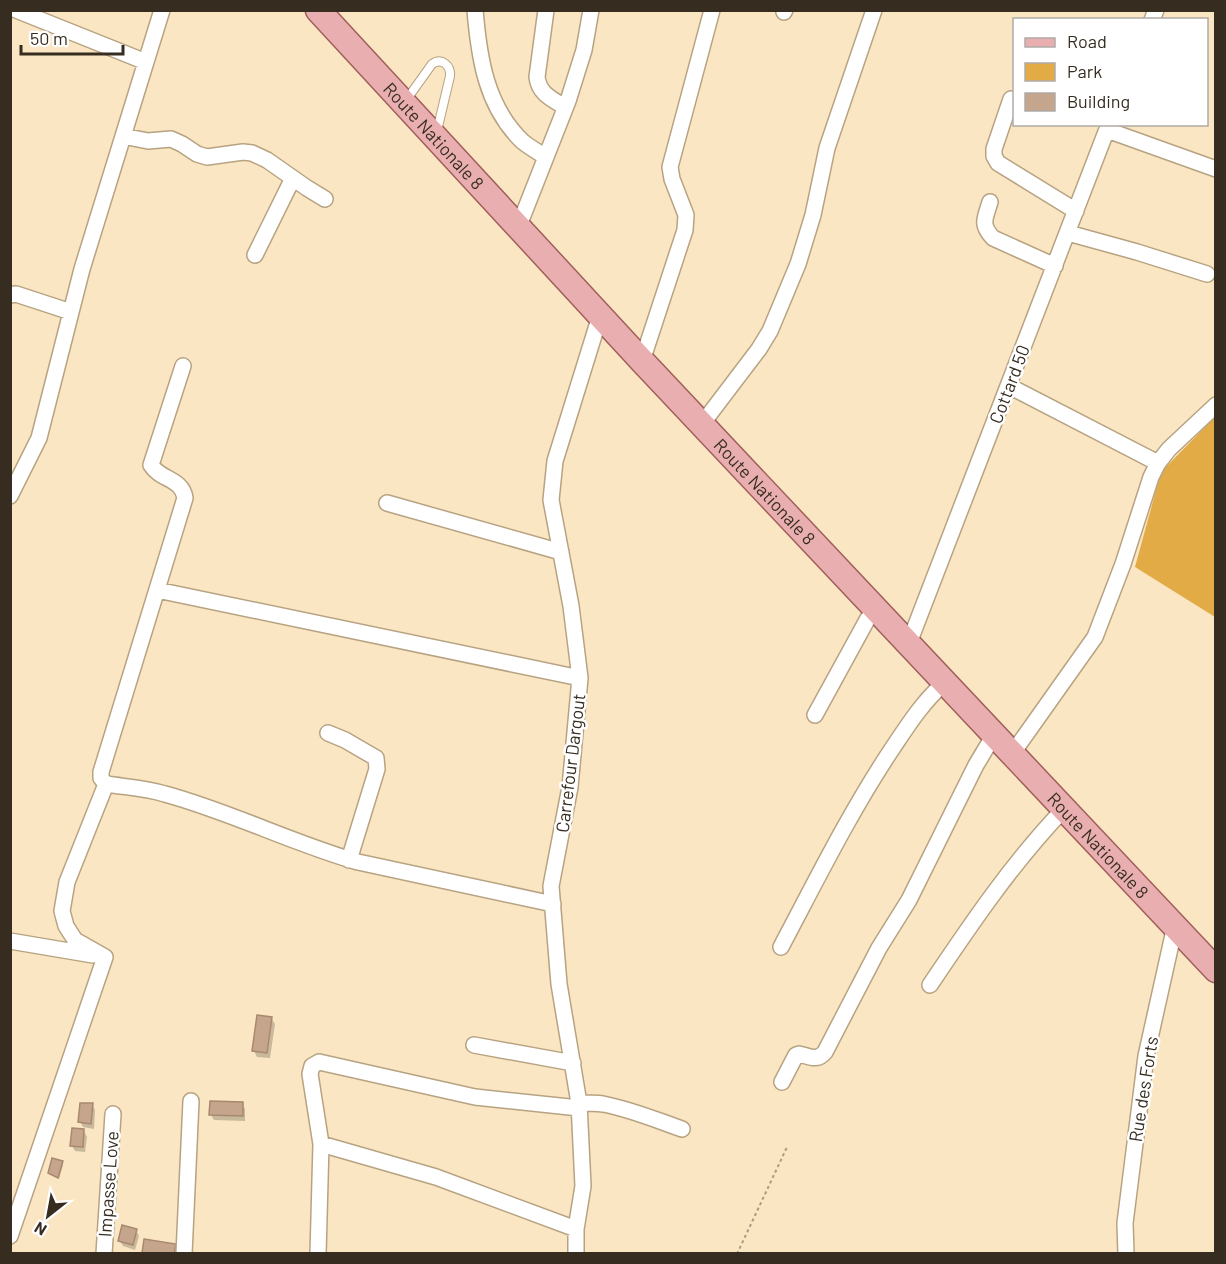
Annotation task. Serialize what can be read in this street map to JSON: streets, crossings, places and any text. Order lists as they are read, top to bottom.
{
  "streets": {
    "main road": ["Route Nationale 8"],
    "street": [
      "Cottard 50",
      "Carrefour Dargout",
      "Rue des Forts",
      "Impasse Love"
    ]
  },
  "crossings": [
    ["Route Nationale 8", "Cottard 50"],
    ["Route Nationale 8", "Carrefour Dargout"],
    ["Route Nationale 8", "Rue des Forts"]
  ],
  "legend": ["Road", "Park", "Building"],
  "scale_bar": "50 m",
  "north": "bottom left"
}
